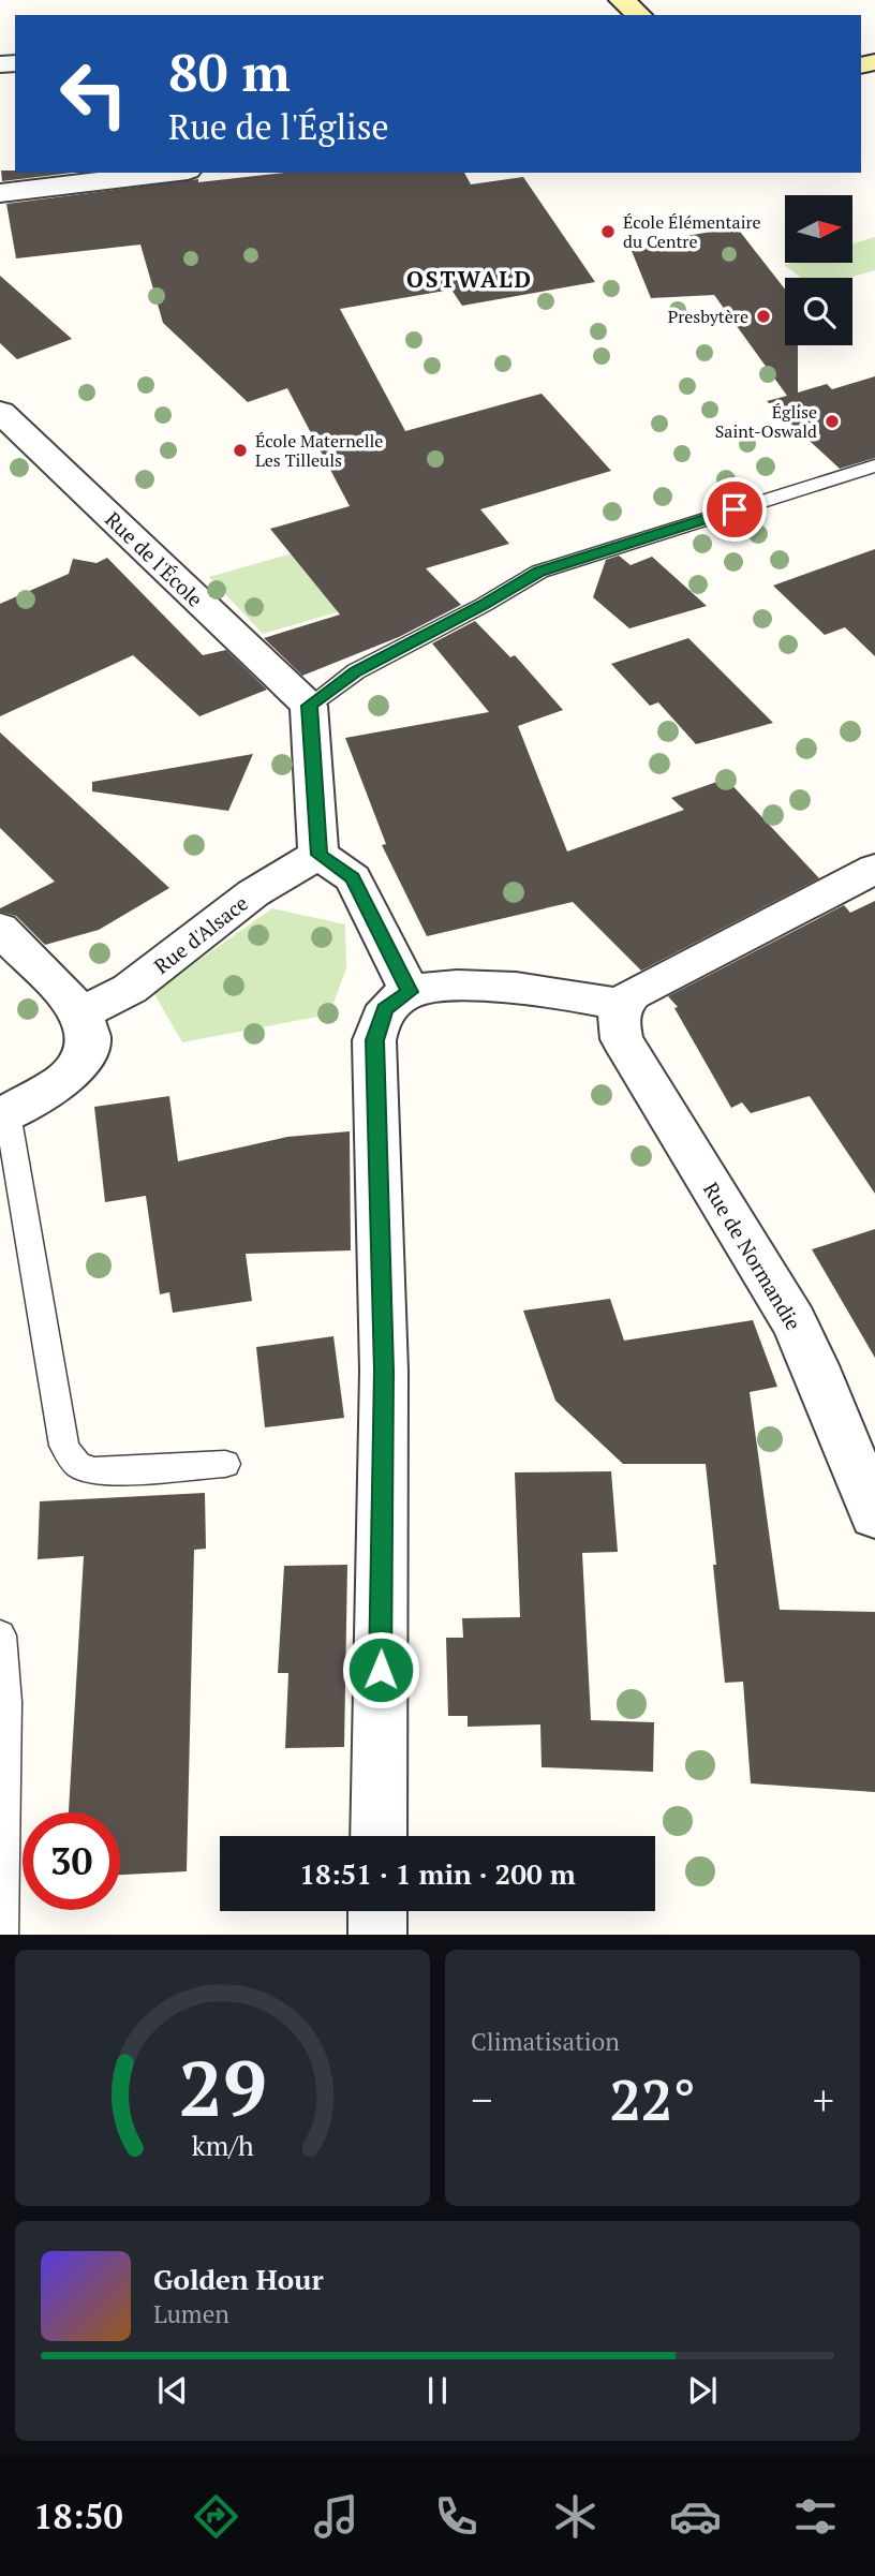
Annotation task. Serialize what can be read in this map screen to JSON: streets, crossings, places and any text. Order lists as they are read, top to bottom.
{
  "streets": {
    "street": ["Rue de l'École", "Rue d'Alsace", "Rue de Normandie"]
  },
  "districts": ["OSTWALD"],
  "places": [
    "École Élémentaire du Centre",
    "Presbytère",
    "Église Saint-Oswald",
    "École Maternelle Les Tilleuls"
  ],
  "north": "right",
  "page": {
    "turn": ["80 m", "Rue de l'Église"],
    "limit": "30",
    "trip": "18:51 · 1 min · 200 m",
    "tile": "Climatisation",
    "heat": ["−", "22°", "+"],
    "song": ["Golden Hour", "Lumen"],
    "tabs": "18:50",
    "gauge": ["29", "km/h"]
  }
}
